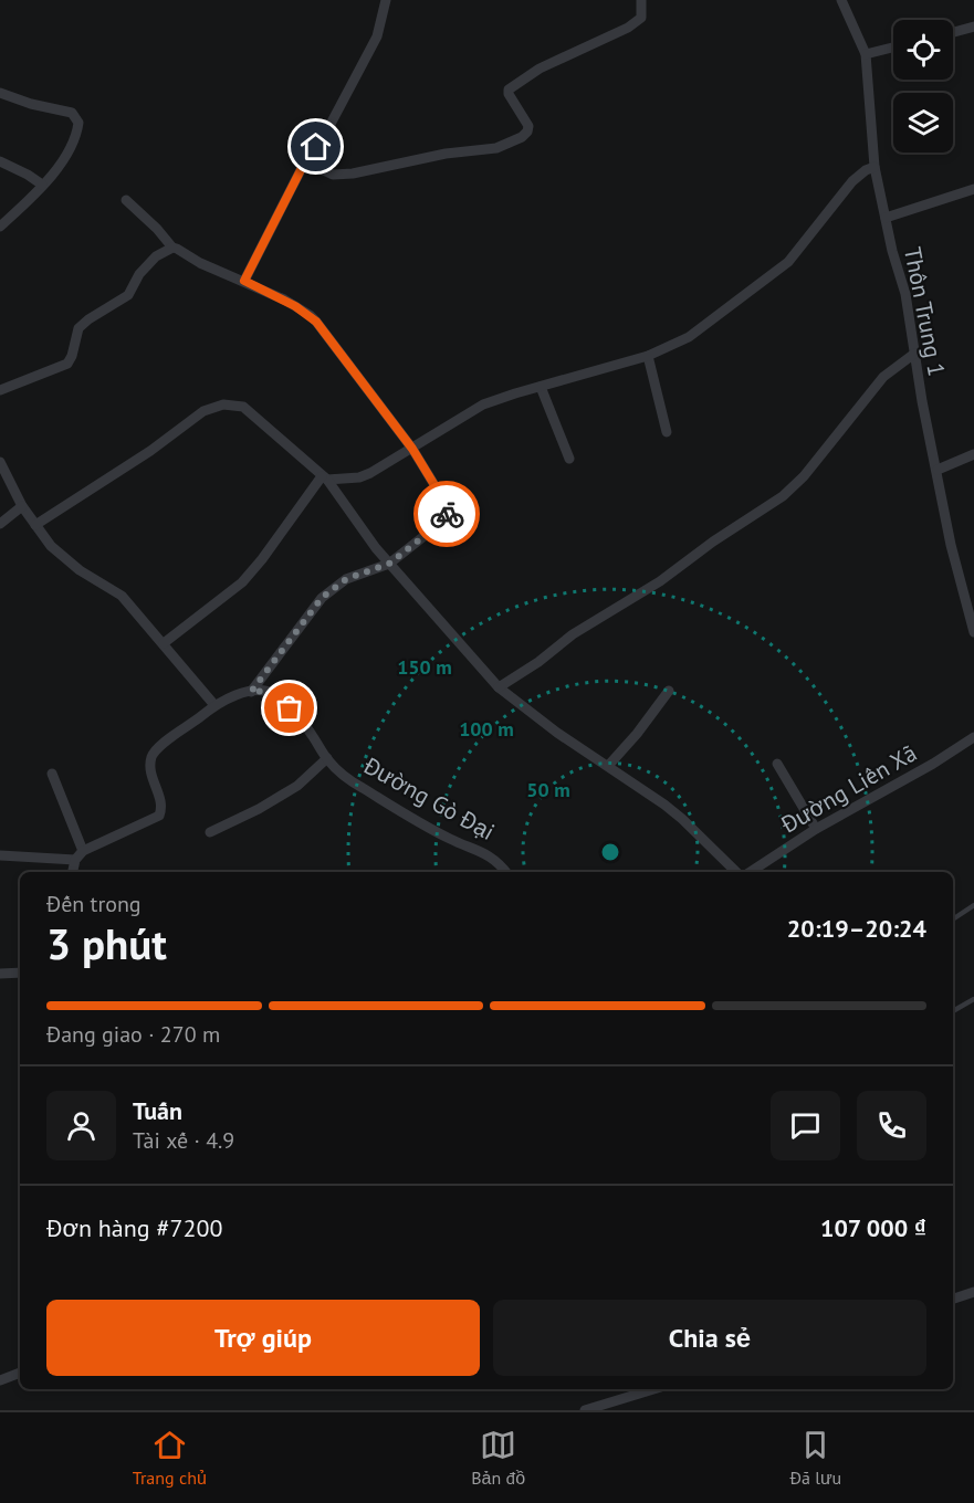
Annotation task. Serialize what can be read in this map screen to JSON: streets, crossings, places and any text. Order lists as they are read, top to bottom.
{
  "streets": {
    "street": ["Thôn Trung 1", "Đường Liên Xã", "Đường Gò Đại"]
  },
  "page": {
    "heading": ["3 phút", "Đến trong", "20:19–20:24"],
    "panel": [
      "Tuấn",
      "Tài xế · 4.9",
      "Đơn hàng #7200",
      "107 000 ₫"
    ],
    "bar": "Đang giao · 270 m",
    "buttons": ["Trợ giúp", "Chia sẻ"],
    "tabs": ["Trang chủ", "Bản đồ", "Đã lưu"]
  },
  "rings": ["150 m", "100 m", "50 m"]
}
